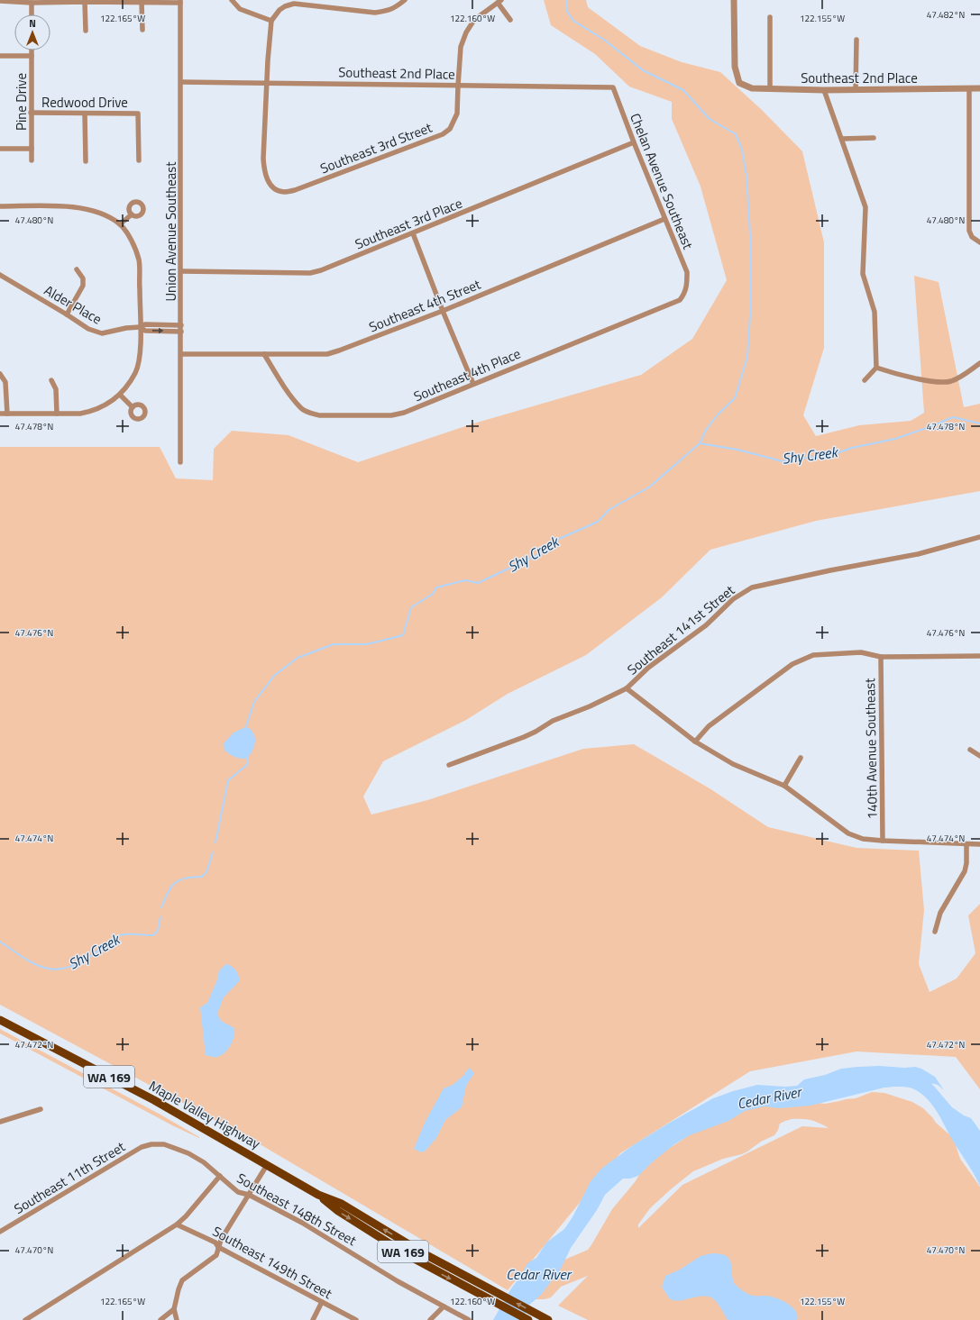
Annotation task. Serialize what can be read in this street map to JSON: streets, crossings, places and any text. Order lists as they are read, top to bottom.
{
  "streets": {
    "main road": ["WA 169", "Maple Valley Highway"],
    "street": [
      "Southeast 2nd Place",
      "Pine Drive",
      "Redwood Drive",
      "Southeast 3rd Street",
      "Chelan Avenue Southeast",
      "Southeast 3rd Place",
      "Union Avenue Southeast",
      "Alder Place",
      "Southeast 4th Street",
      "Southeast 4th Place",
      "Southeast 141st Street",
      "140th Avenue Southeast",
      "Southeast 11th Street",
      "Southeast 148th Street",
      "Southeast 149th Street"
    ]
  },
  "crossings": [
    ["Southeast 2nd Place", "Southeast 3rd Street"],
    ["Southeast 2nd Place", "Chelan Avenue Southeast"],
    ["Southeast 2nd Place", "Union Avenue Southeast"],
    ["Pine Drive", "Redwood Drive"],
    ["Chelan Avenue Southeast", "Southeast 3rd Place"],
    ["Chelan Avenue Southeast", "Southeast 4th Street"],
    ["Chelan Avenue Southeast", "Southeast 4th Place"],
    ["Southeast 3rd Place", "Union Avenue Southeast"],
    ["Union Avenue Southeast", "Southeast 4th Street"],
    ["Southeast 4th Street", "Southeast 4th Place"],
    ["Southeast 11th Street", "Southeast 148th Street"]
  ],
  "water": ["Shy Creek", "Cedar River"],
  "north": "top",
  "coordinates": [
    "47.482°N",
    "122.165°W",
    "122.160°W",
    "122.155°W",
    "47.480°N",
    "47.478°N",
    "47.476°N",
    "47.474°N",
    "47.472°N",
    "47.470°N"
  ]
}
